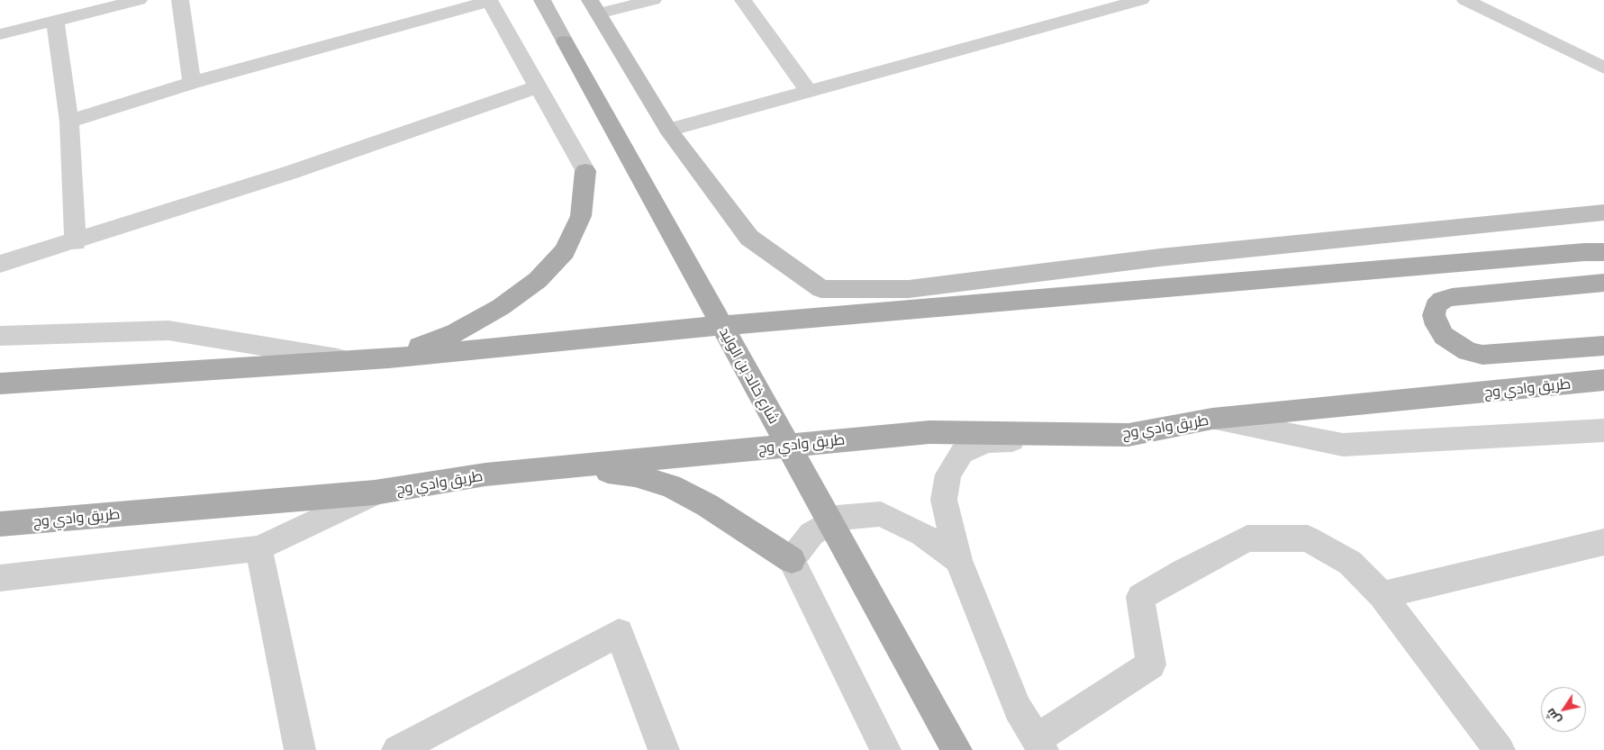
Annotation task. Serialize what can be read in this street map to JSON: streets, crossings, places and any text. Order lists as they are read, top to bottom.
{
  "streets": {
    "main road": ["شارع خالد بن الوليد", "طريق وادي وج"]
  },
  "north": "bottom left"
}
